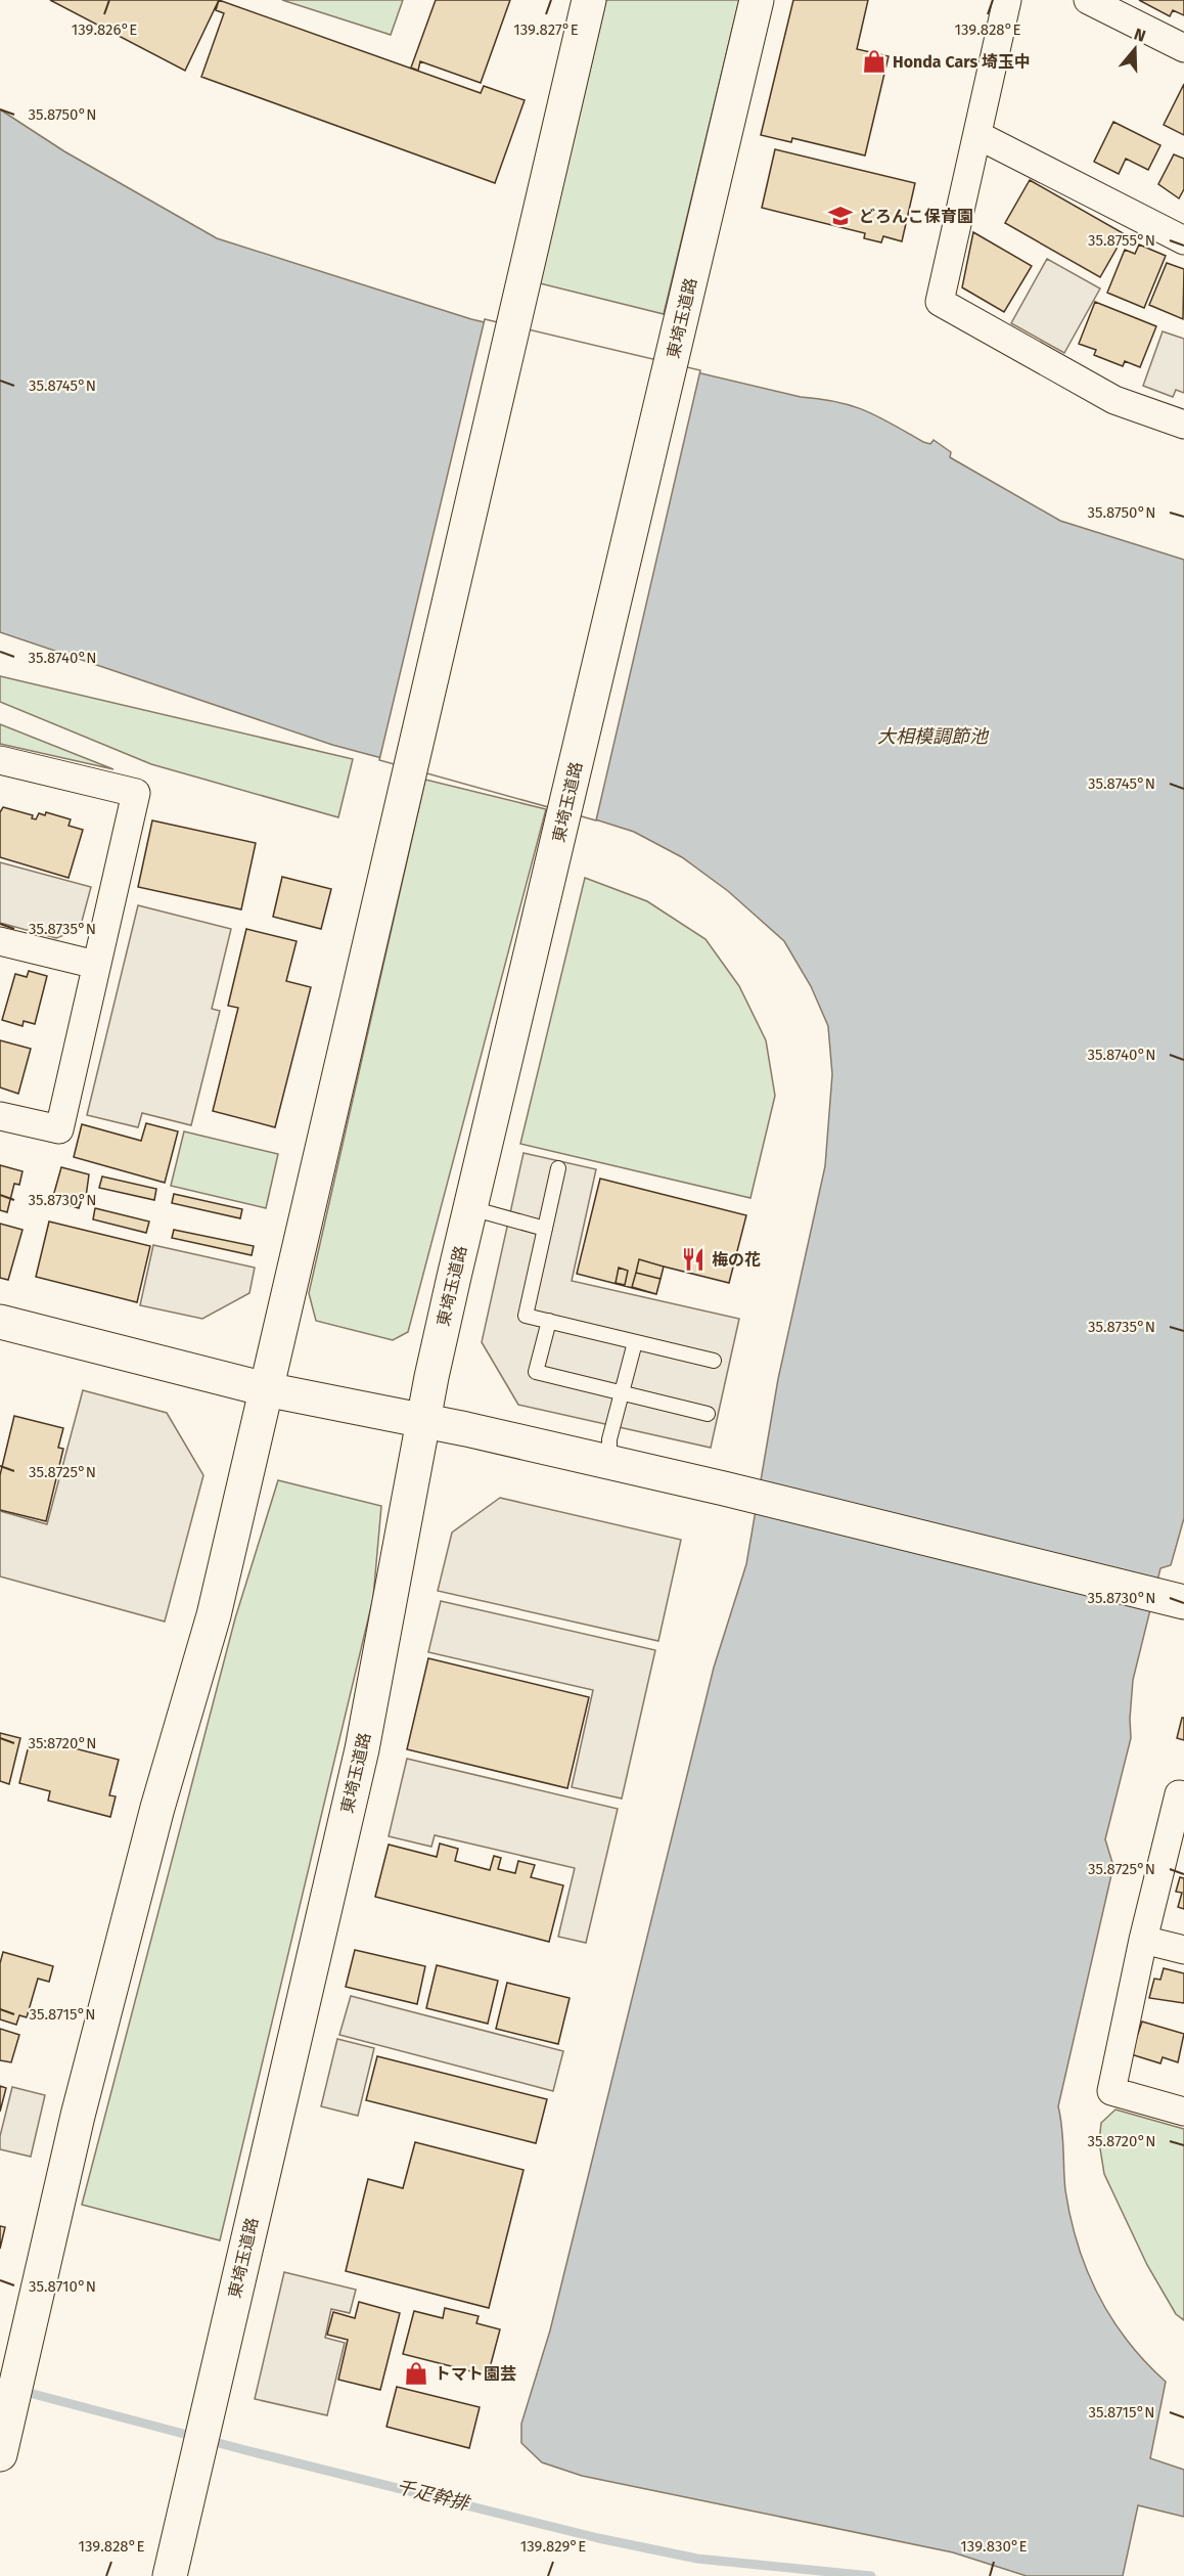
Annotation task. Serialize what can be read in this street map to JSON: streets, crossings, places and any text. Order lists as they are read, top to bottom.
{
  "streets": {
    "main road": ["東埼玉道路"]
  },
  "water": ["大相模調節池", "千疋幹排"],
  "places": {
    "shop": ["Honda Cars 埼玉中", "トマト園芸"],
    "school or university": ["どろんこ保育園"],
    "restaurant": ["梅の花"]
  },
  "north": "top",
  "coordinates": [
    "139.826°E",
    "139.827°E",
    "139.828°E",
    "35.8750°N",
    "35.8755°N",
    "35.8745°N",
    "35.8740°N",
    "35.8735°N",
    "35.8730°N",
    "35.8725°N",
    "35.8720°N",
    "35.8715°N",
    "35.8710°N",
    "139.829°E",
    "139.830°E"
  ]
}
